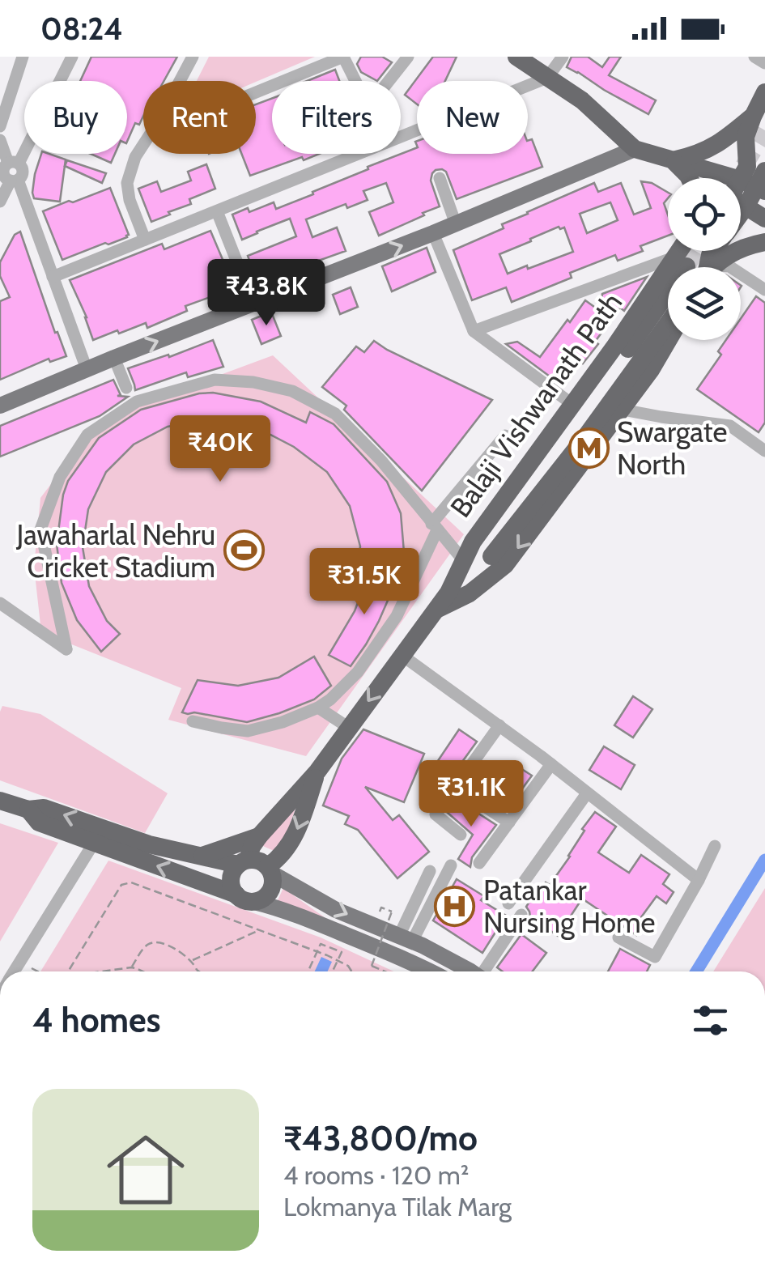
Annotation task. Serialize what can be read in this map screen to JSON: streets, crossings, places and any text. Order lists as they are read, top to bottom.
{
  "streets": {
    "highway": ["Balaji Vishwanath Path"]
  },
  "places": {
    "metro station": ["Swargate North"],
    "sports": ["Jawaharlal Nehru Cricket Stadium"],
    "hospital": ["Patankar Nursing Home"]
  },
  "page": {
    "status": "08:24",
    "chip": [
      "Buy",
      "Rent",
      "Filters",
      "New"
    ],
    "price": [
      "₹43.8K",
      "₹40K",
      "₹31.5K",
      "₹31.1K"
    ],
    "heading": "4 homes",
    "list": [
      {
        "name": "₹43,800/mo",
        "note": "4 rooms · 120 m² · Lokmanya Tilak Marg"
      }
    ]
  }
}
